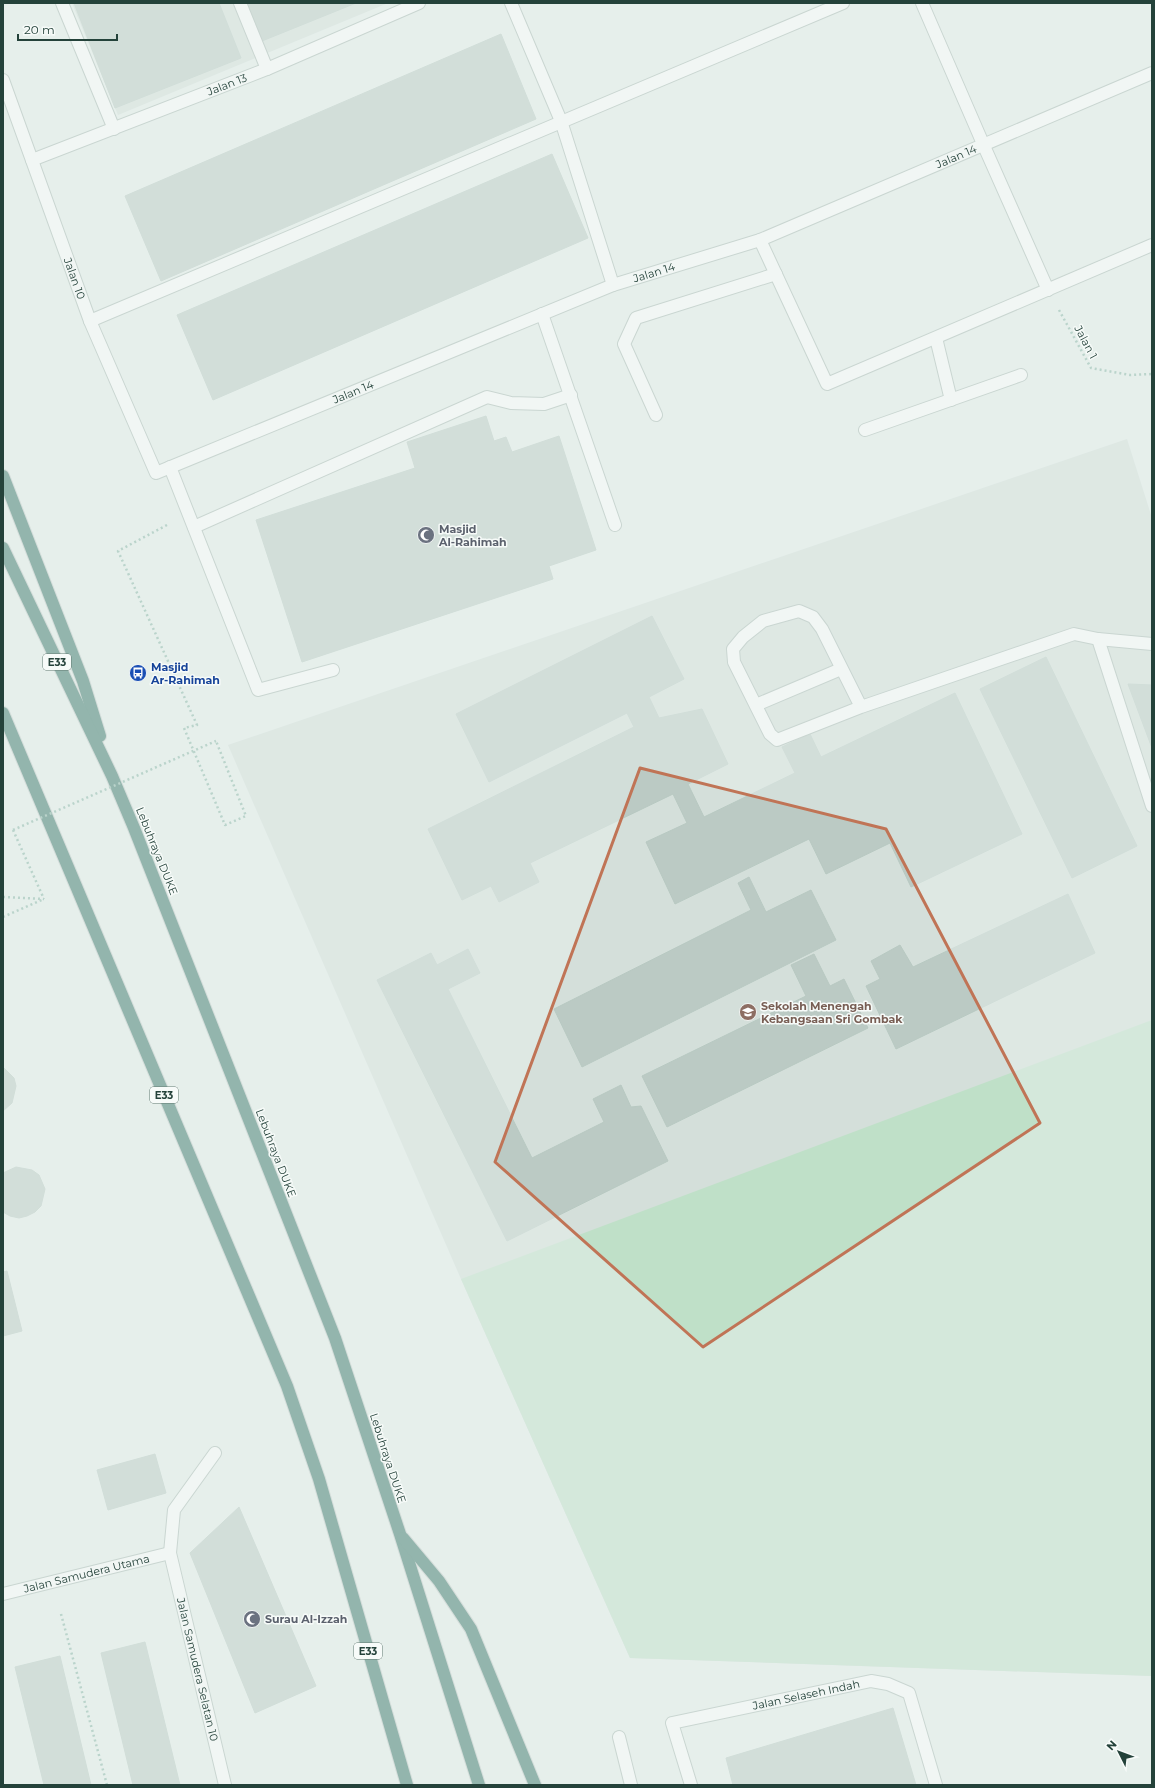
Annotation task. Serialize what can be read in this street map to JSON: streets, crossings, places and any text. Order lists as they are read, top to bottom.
{
  "streets": {
    "highway": ["E33", "Lebuhraya DUKE"],
    "street": [
      "Jalan 13",
      "Jalan 14",
      "Jalan 10",
      "Jalan Samudera Utama",
      "Jalan Samudera Selatan 10",
      "Jalan Selaseh Indah"
    ],
    "path": ["Jalan 1"]
  },
  "crossings": [
    ["Jalan 13", "Jalan 10"],
    ["Jalan 14", "Jalan 10"],
    ["Jalan Samudera Utama", "Jalan Samudera Selatan 10"]
  ],
  "places": {
    "mosque": ["Masjid Al-Rahimah", "Surau Al-Izzah"],
    "bus stop": ["Masjid Ar-Rahimah"],
    "school or university": ["Sekolah Menengah Kebangsaan Sri Gombak"]
  },
  "scale_bar": "20 m",
  "north": "top left"
}
